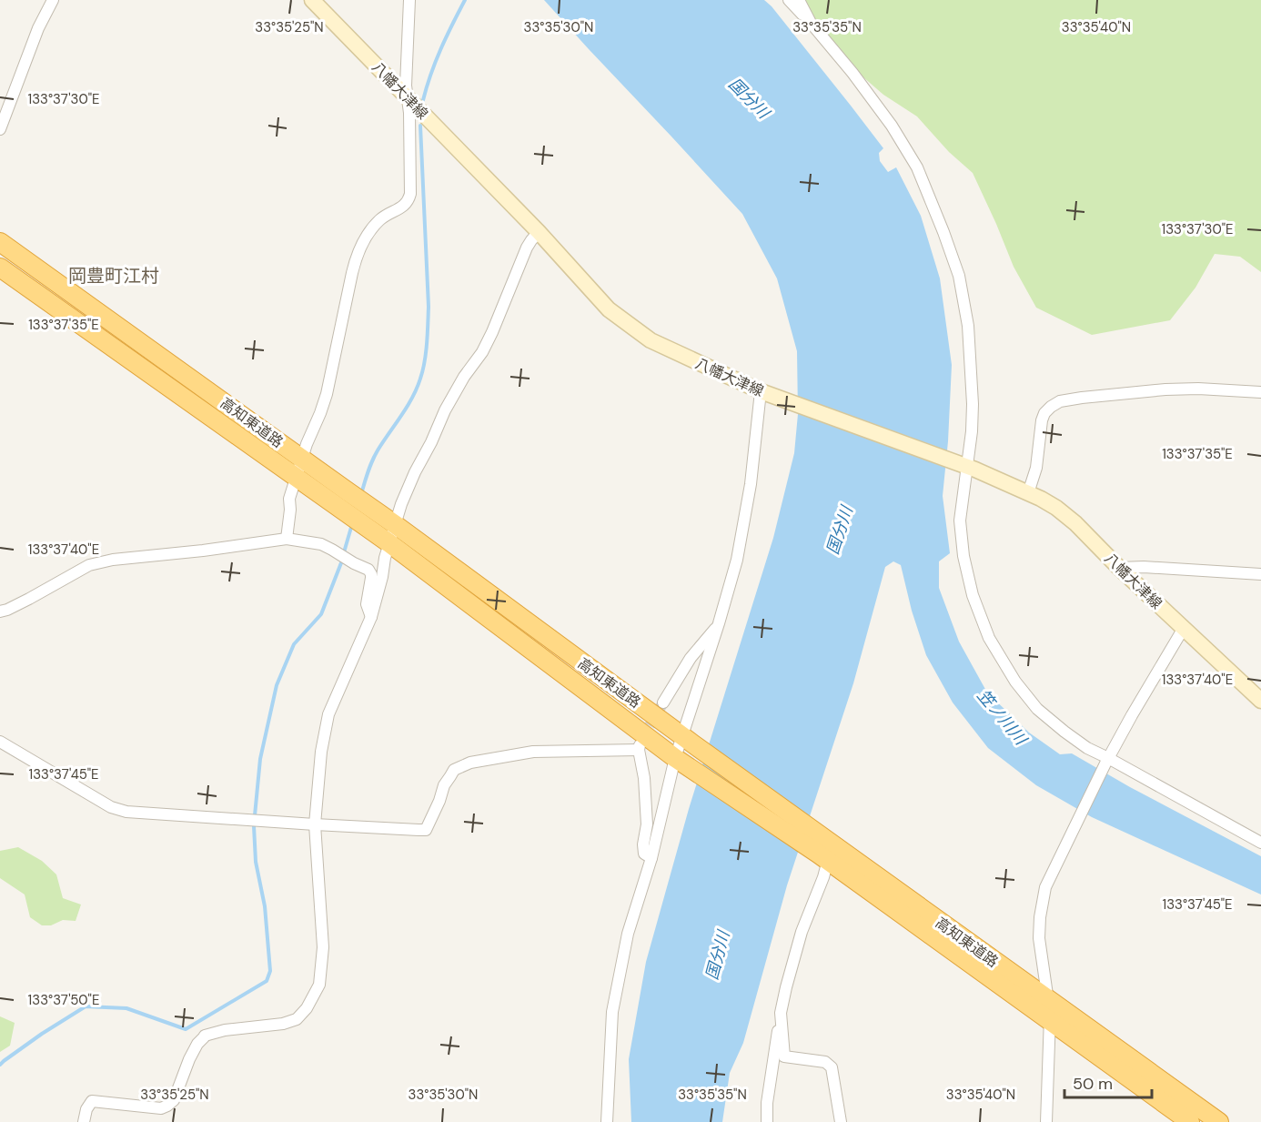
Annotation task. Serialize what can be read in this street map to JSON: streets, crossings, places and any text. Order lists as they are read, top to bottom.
{
  "streets": {
    "highway": ["高知東道路"],
    "main road": ["八幡大津線"]
  },
  "districts": ["岡豊町江村"],
  "water": ["国分川", "笠ノ川川"],
  "scale_bar": "50 m",
  "coordinates": [
    "33°35'25\"N",
    "33°35'30\"N",
    "33°35'35\"N",
    "33°35'40\"N",
    "133°37'30\"E",
    "133°37'35\"E",
    "133°37'40\"E",
    "133°37'45\"E",
    "133°37'50\"E"
  ]
}
